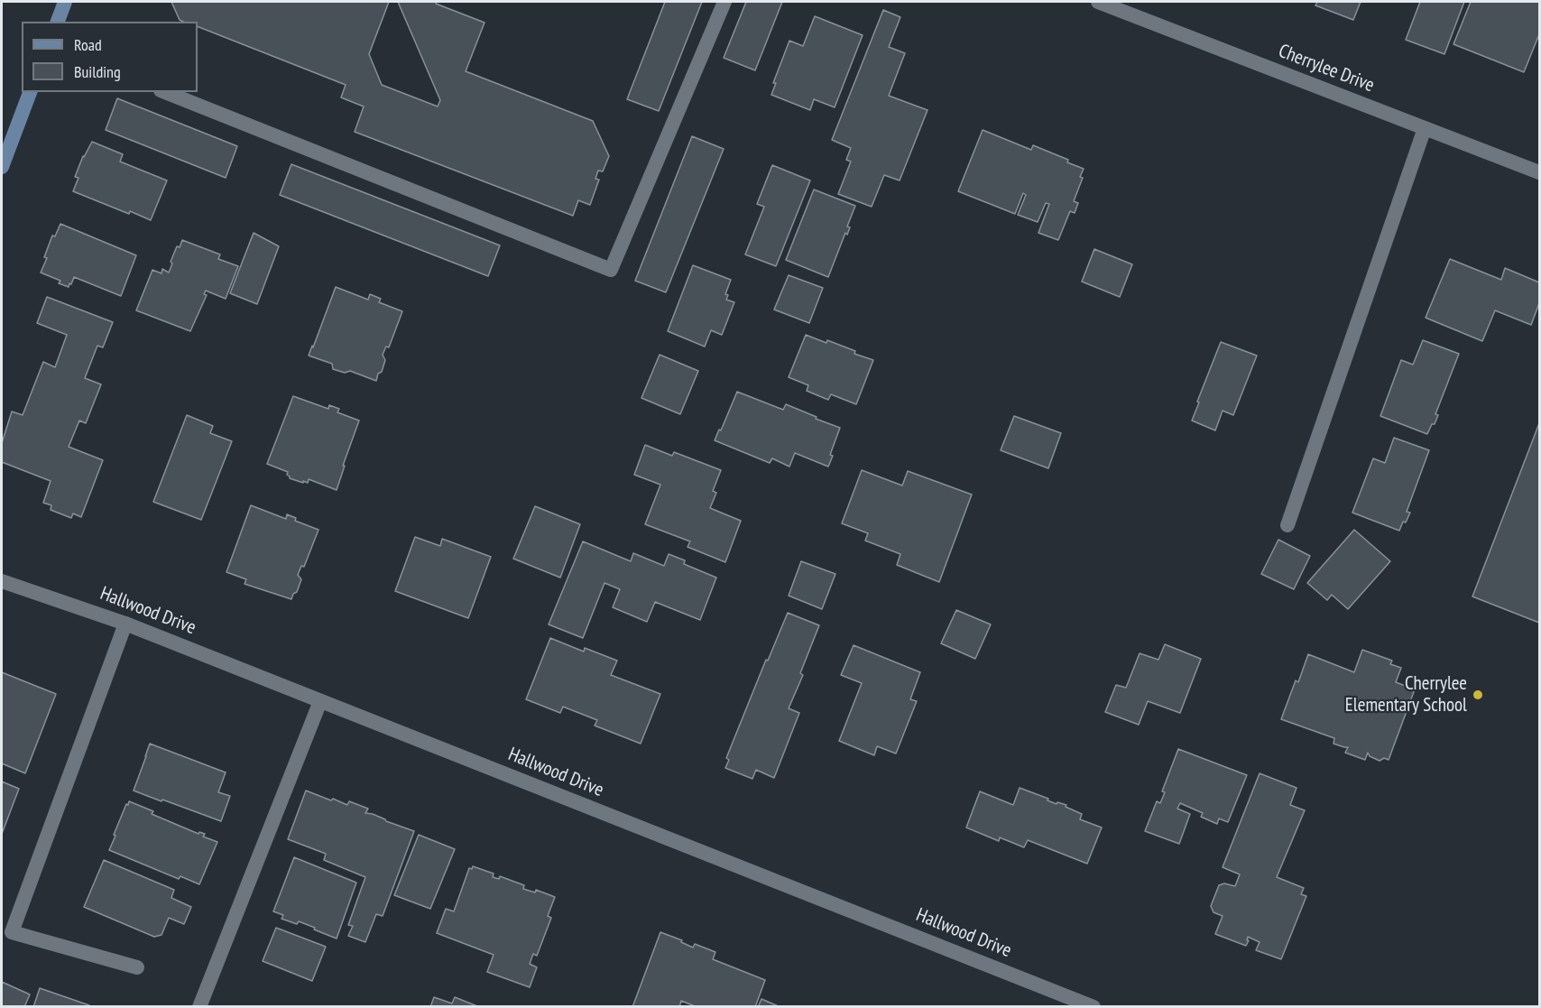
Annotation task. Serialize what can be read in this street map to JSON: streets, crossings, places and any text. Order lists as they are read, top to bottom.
{
  "streets": {
    "street": ["Cherrylee Drive", "Hallwood Drive"]
  },
  "places": ["Cherrylee Elementary School"],
  "legend": ["Road", "Building"]
}
